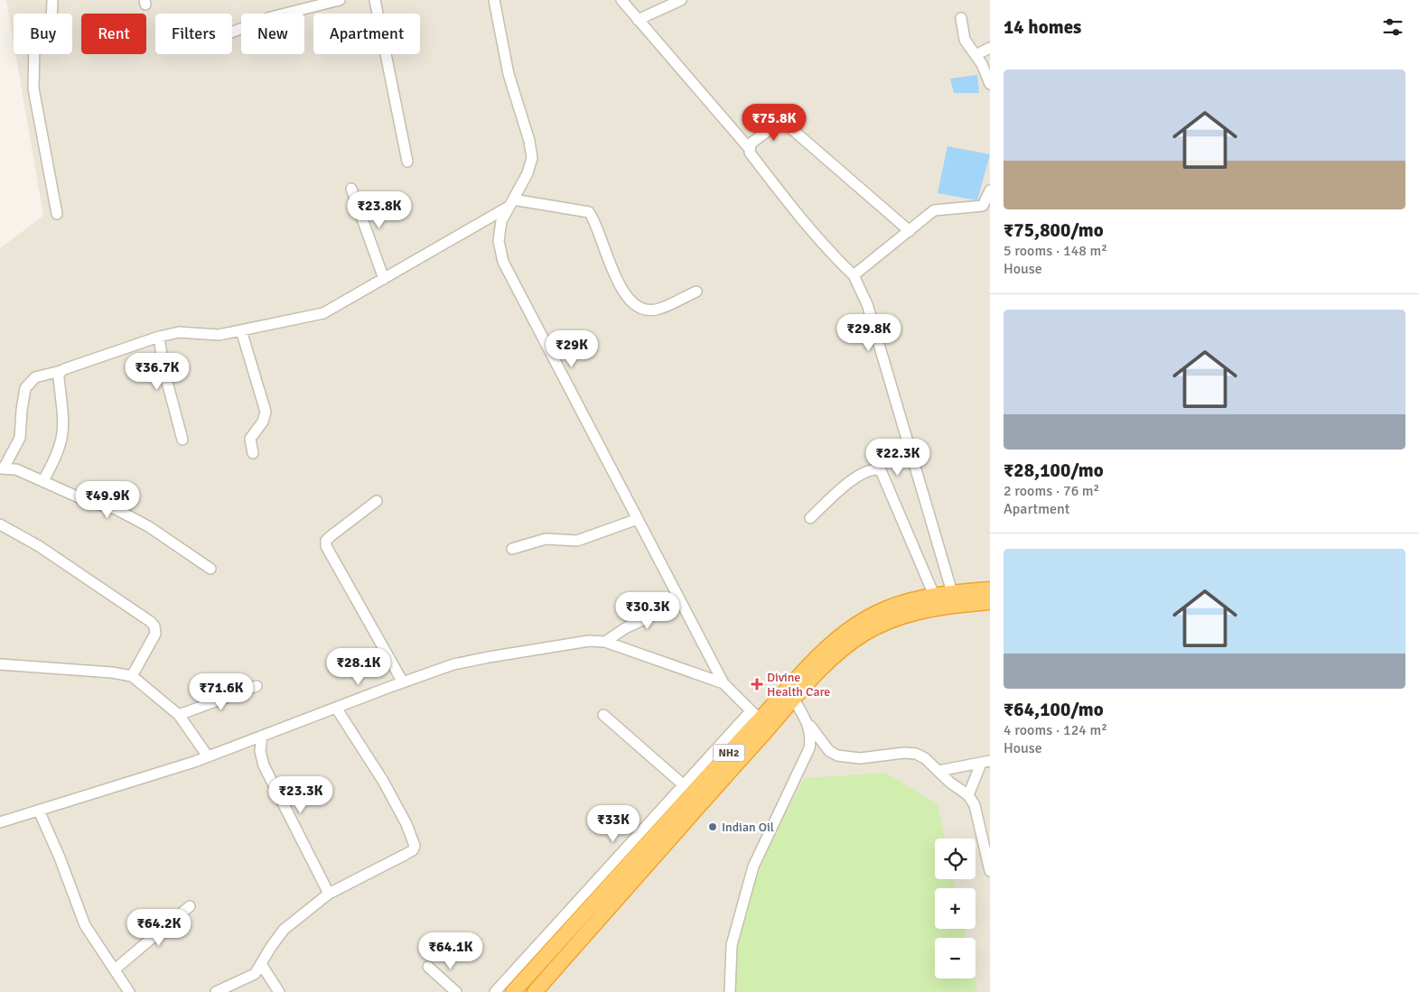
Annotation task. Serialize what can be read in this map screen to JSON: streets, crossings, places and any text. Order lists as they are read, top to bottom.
{
  "streets": {
    "highway": ["NH2"]
  },
  "places": {
    "health": ["Divine Health Care"],
    "other": ["Indian Oil"]
  },
  "page": {
    "heading": "14 homes",
    "chip": [
      "Buy",
      "Rent",
      "Filters",
      "New",
      "Apartment"
    ],
    "list": [
      {
        "name": "₹75,800/mo",
        "note": "5 rooms · 148 m² · House"
      },
      {
        "name": "₹28,100/mo",
        "note": "2 rooms · 76 m² · Apartment"
      },
      {
        "name": "₹64,100/mo",
        "note": "4 rooms · 124 m² · House"
      }
    ],
    "price": [
      "₹75.8K",
      "₹23.8K",
      "₹29.8K",
      "₹29K",
      "₹36.7K",
      "₹22.3K",
      "₹49.9K",
      "₹30.3K",
      "₹28.1K",
      "₹71.6K",
      "₹23.3K",
      "₹33K",
      "₹64.2K",
      "₹64.1K"
    ],
    "map_buttons": ["+", "−"]
  }
}
